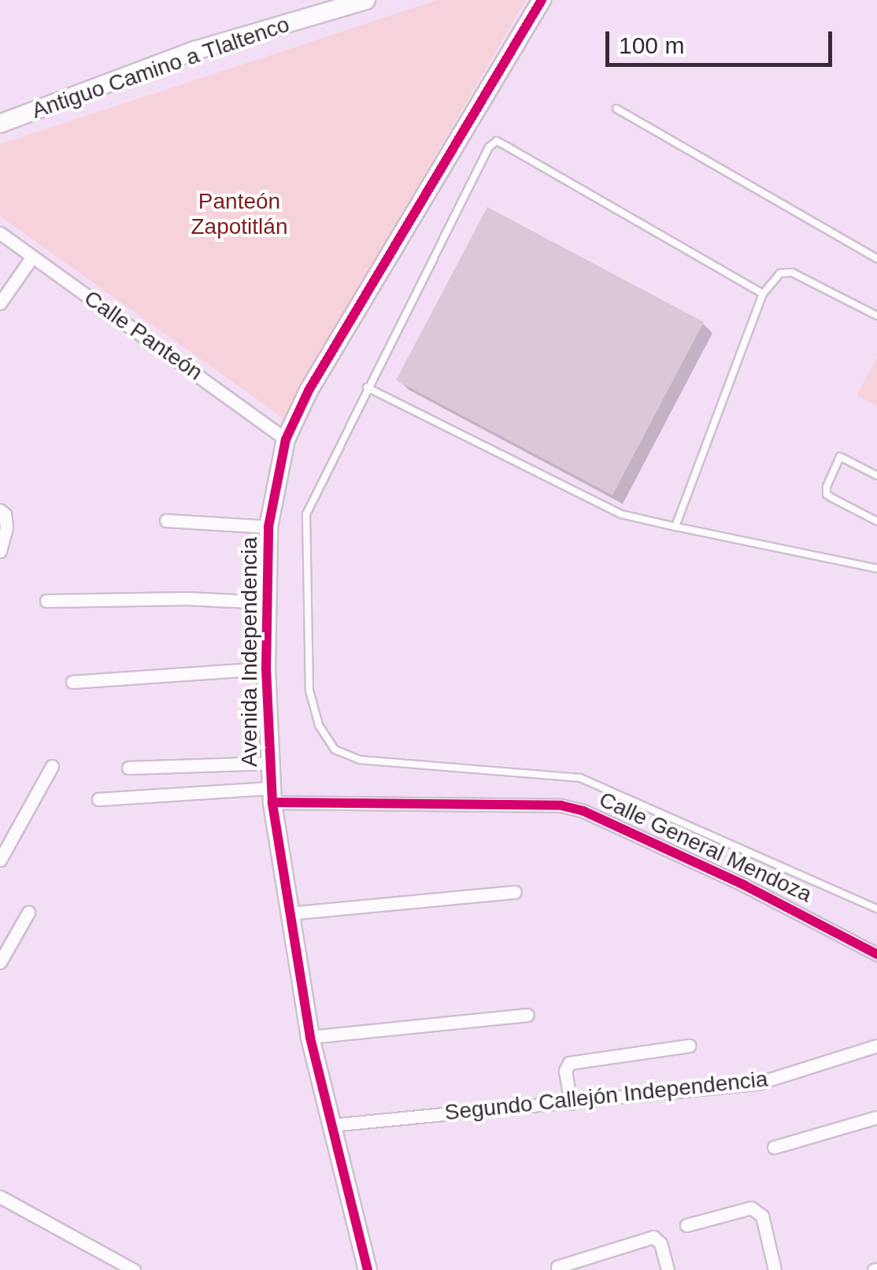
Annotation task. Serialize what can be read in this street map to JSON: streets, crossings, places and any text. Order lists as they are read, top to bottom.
{
  "streets": {
    "street": [
      "Antiguo Camino a Tlaltenco",
      "Calle Panteón",
      "Avenida Independencia",
      "Calle General Mendoza",
      "Segundo Callejón Independencia"
    ]
  },
  "crossings": [
    ["Calle Panteón", "Avenida Independencia"],
    ["Avenida Independencia", "Calle General Mendoza"],
    ["Avenida Independencia", "Segundo Callejón Independencia"]
  ],
  "parks": ["Panteón Zapotitlán"],
  "scale_bar": "100 m"
}
